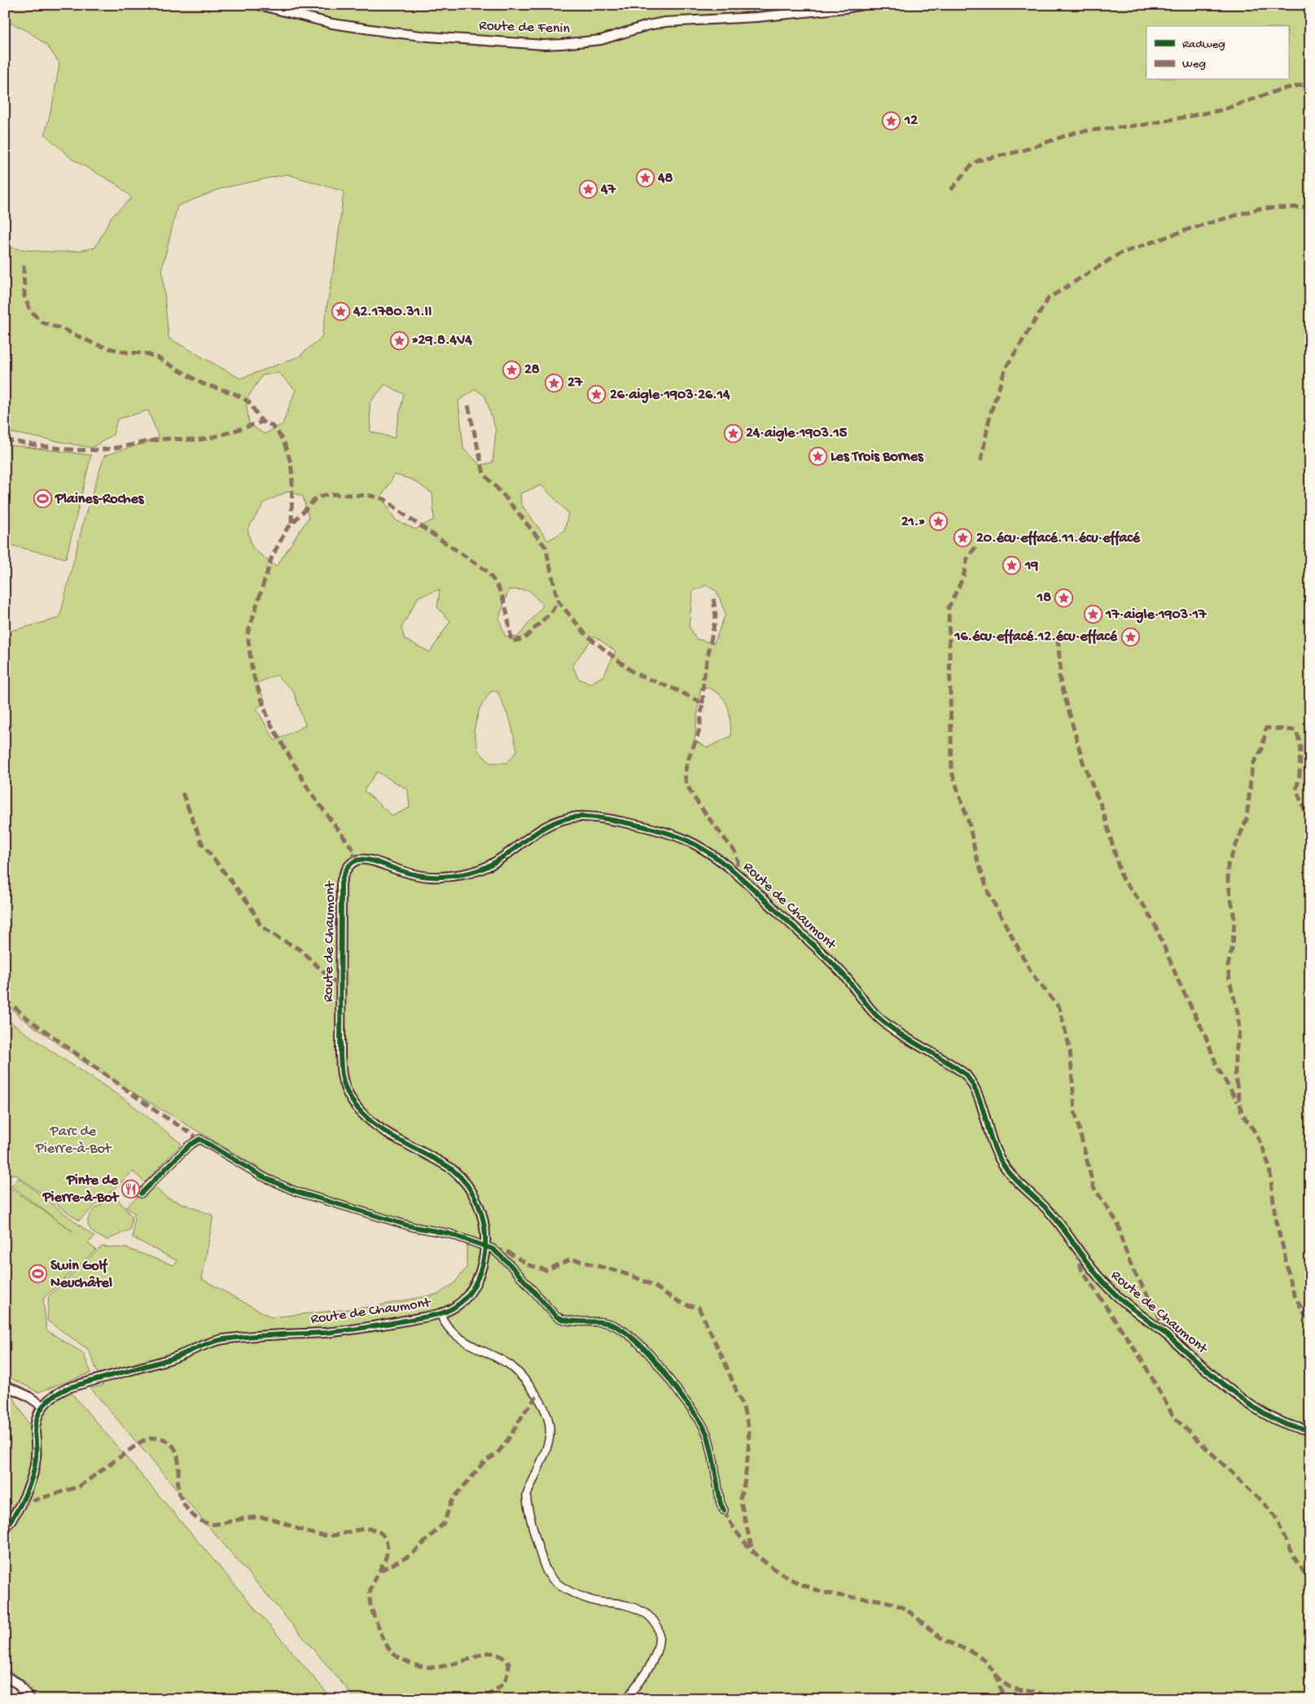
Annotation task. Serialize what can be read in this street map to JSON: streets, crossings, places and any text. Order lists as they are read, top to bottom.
{
  "streets": {
    "street": ["Route de Fenin", "Route de Chaumont"]
  },
  "parks": ["Parc de Pierre-à-Bot"],
  "places": {
    "place": [
      "12",
      "48",
      "47",
      "42.1780.31.II",
      "»29.8.4V4",
      "28",
      "27",
      "26·aigle·1903·26.14",
      "24·aigle·1903.15",
      "Les Trois Bornes",
      "21.»",
      "20.écu·effacé.11.écu·effacé",
      "19",
      "18",
      "17·aigle·1903·17",
      "16.écu·effacé.12.écu·effacé"
    ],
    "sports": ["Plaines-Roches", "Swin Golf Neuchâtel"],
    "restaurant": ["Pinte de Pierre-à-Bot"]
  },
  "legend": ["Radweg", "Weg"]
}
